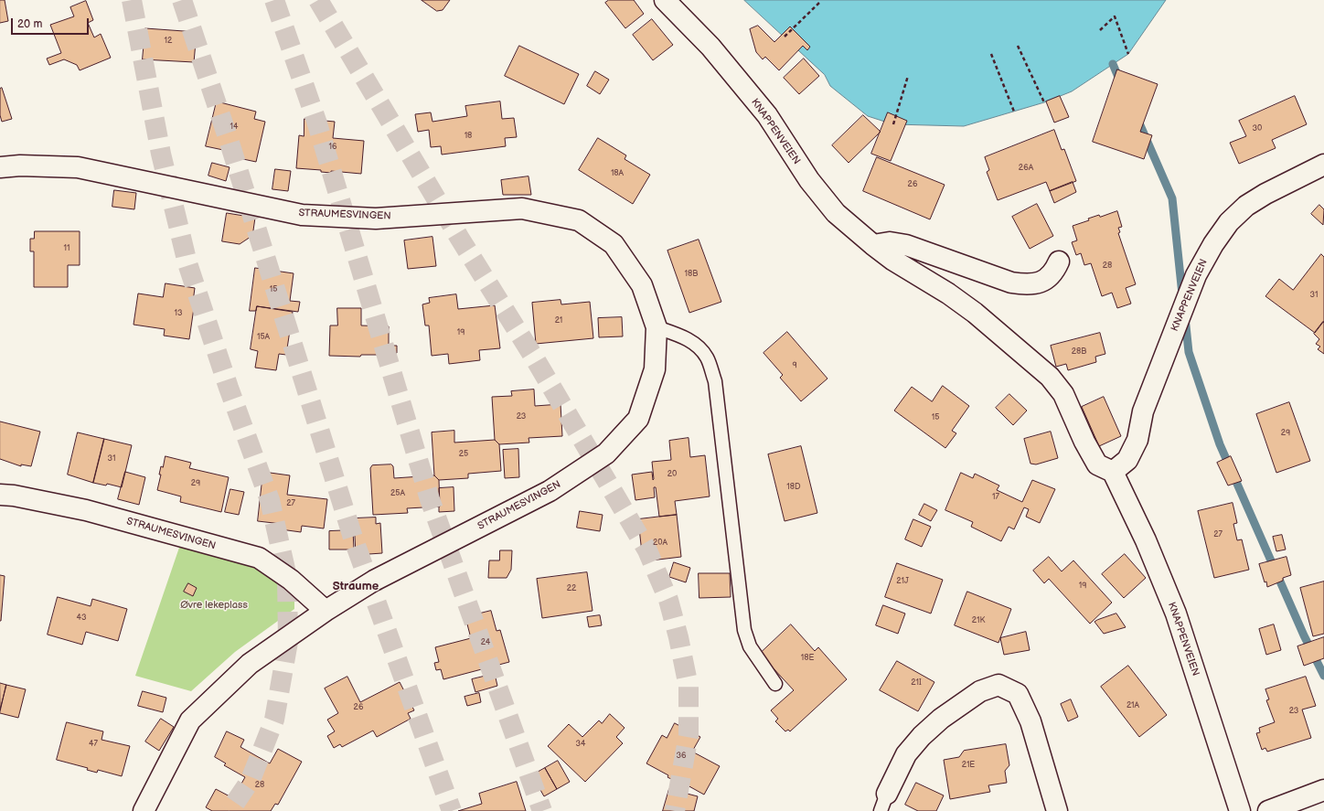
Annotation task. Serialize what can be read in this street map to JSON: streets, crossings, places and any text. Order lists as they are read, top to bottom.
{
  "streets": {
    "street": ["KNAPPENVEIEN", "STRAUMESVINGEN"]
  },
  "districts": ["Straume"],
  "parks": ["Øvre lekeplass"],
  "house_numbers": [
    "12",
    "14",
    "30",
    "18",
    "16",
    "26A",
    "18A",
    "26",
    "11",
    "28",
    "18B",
    "15",
    "31",
    "13",
    "21",
    "19",
    "15A",
    "28B",
    "9",
    "23",
    "15",
    "29",
    "25",
    "31",
    "20",
    "29",
    "18D",
    "25A",
    "17",
    "27",
    "27",
    "20A",
    "21J",
    "19",
    "22",
    "43",
    "21K",
    "24",
    "18E",
    "21I",
    "21A",
    "26",
    "23",
    "47",
    "34",
    "36",
    "21E",
    "28"
  ],
  "scale_bar": "20 m"
}
